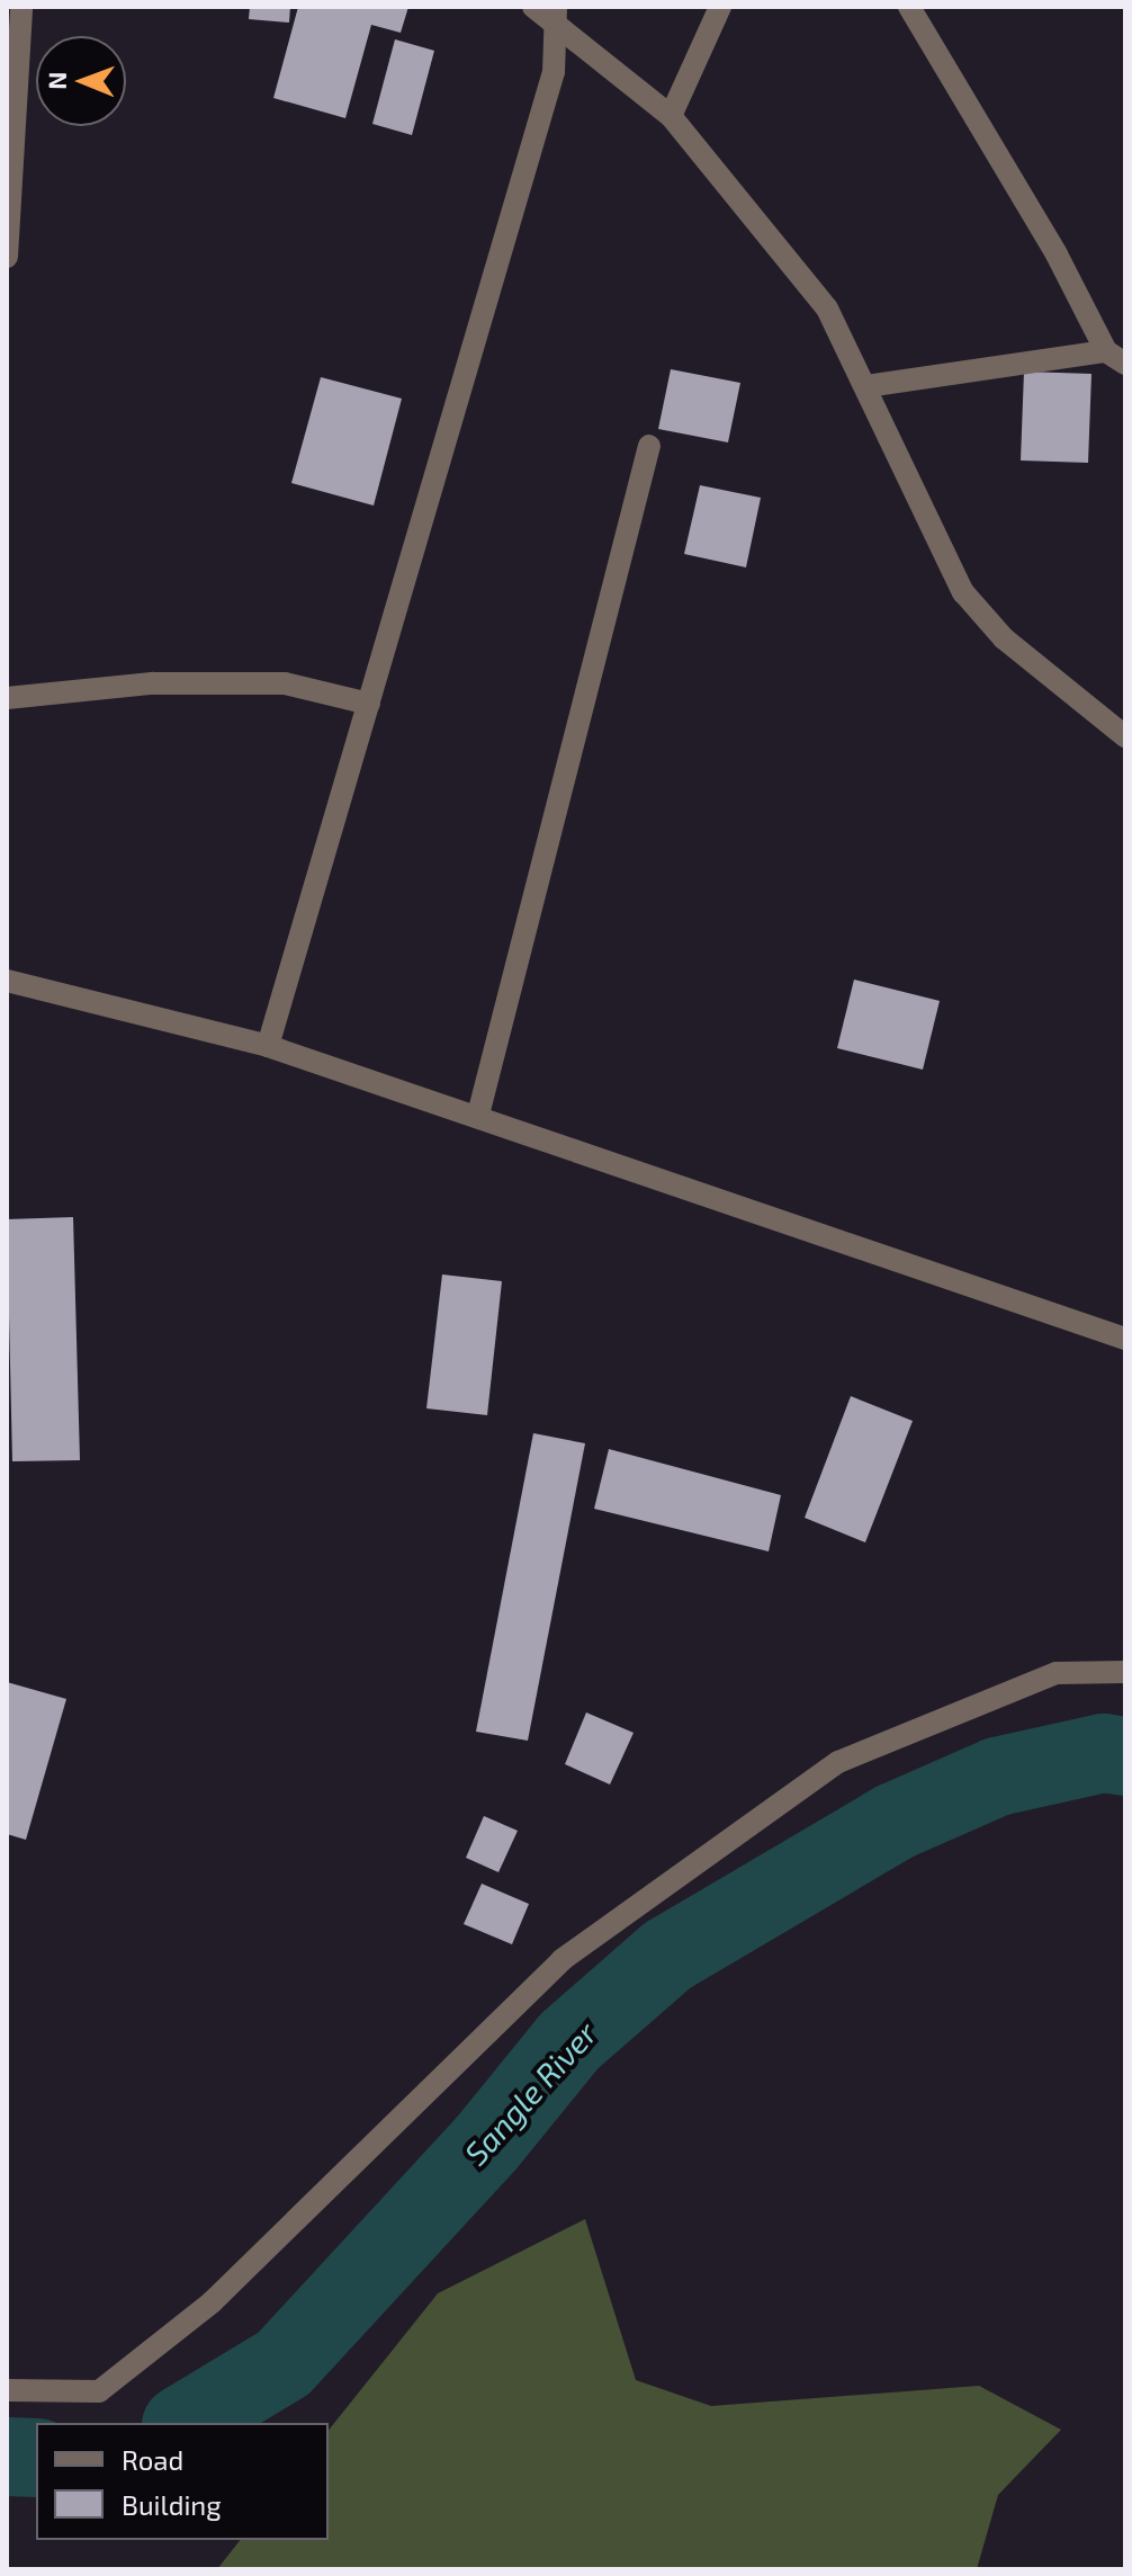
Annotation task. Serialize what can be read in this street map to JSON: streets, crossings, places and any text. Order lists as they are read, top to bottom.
{
  "water": ["Sangle River"],
  "legend": ["Road", "Building"],
  "north": "left"
}
